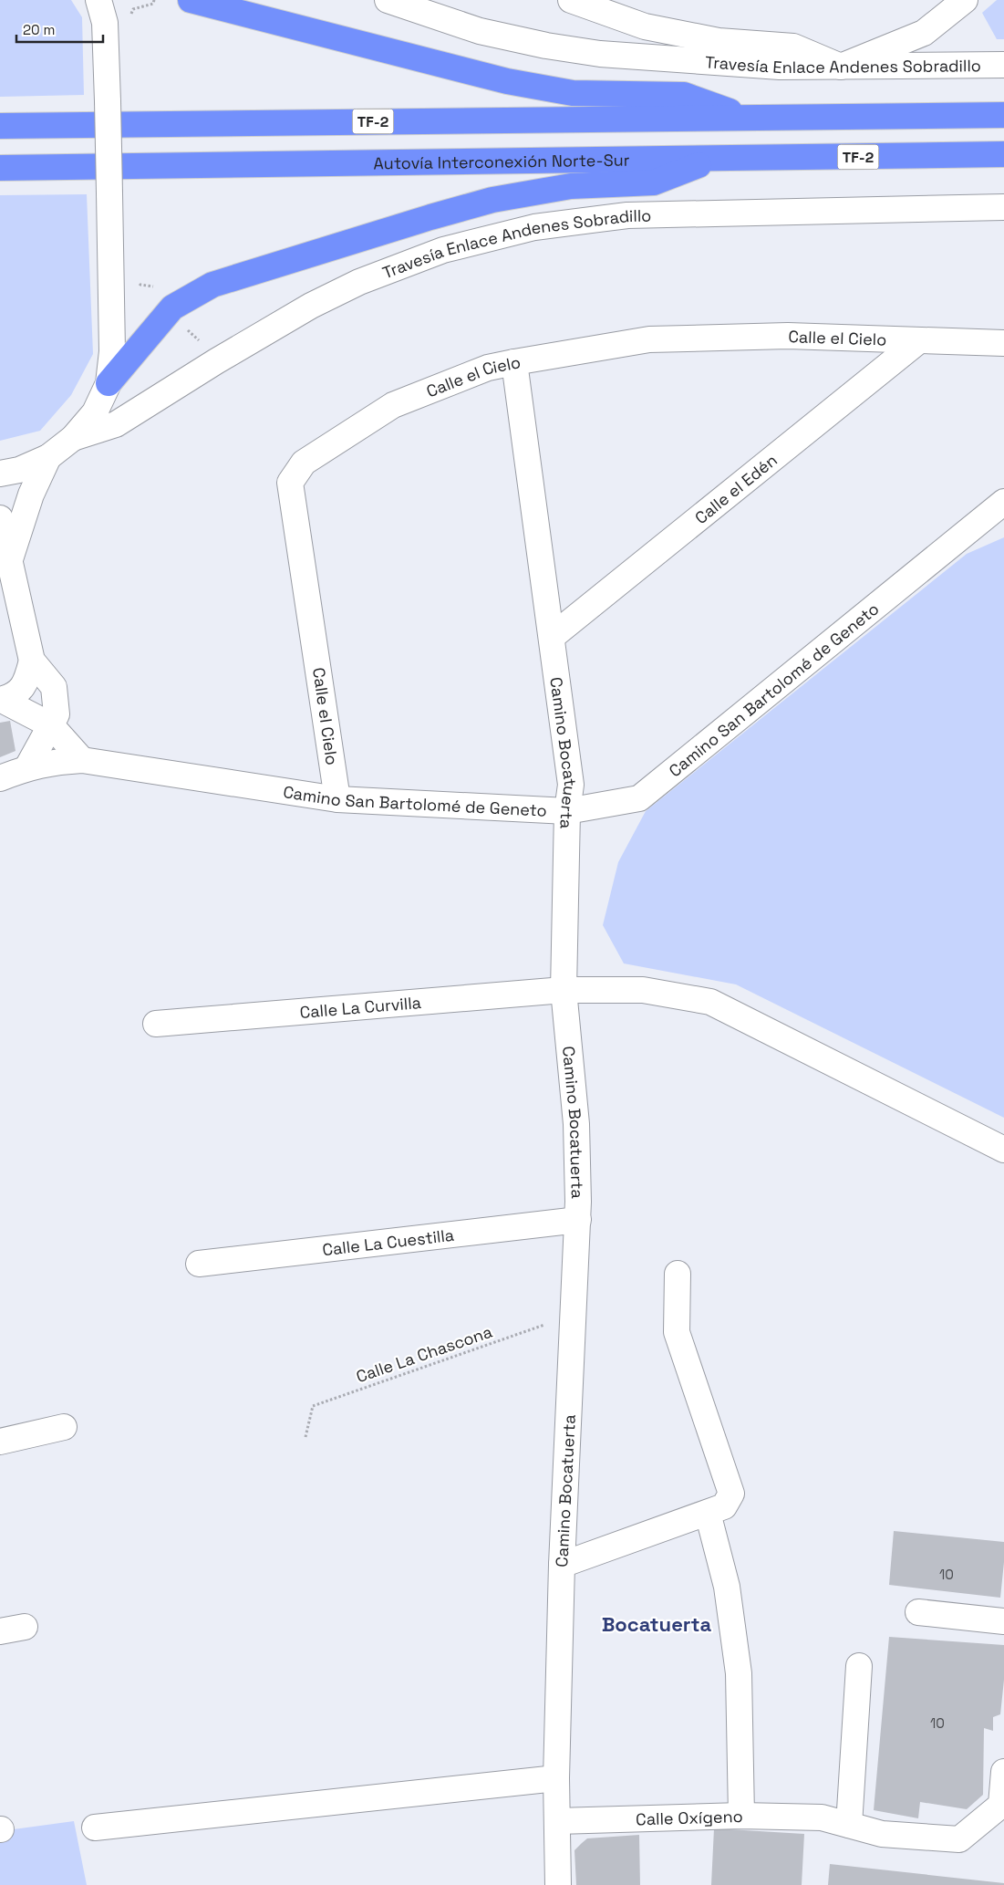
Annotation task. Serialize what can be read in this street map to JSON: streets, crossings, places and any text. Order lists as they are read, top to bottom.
{
  "streets": {
    "highway": ["TF-2", "Autovía Interconexión Norte-Sur"],
    "street": [
      "Travesía Enlace Andenes Sobradillo",
      "Calle el Cielo",
      "Calle el Edén",
      "Camino San Bartolomé de Geneto",
      "Camino Bocatuerta",
      "Calle La Curvilla",
      "Calle La Cuestilla",
      "Calle Oxígeno"
    ],
    "path": ["Calle La Chascona"]
  },
  "crossings": [
    ["Calle el Cielo", "Calle el Edén"],
    ["Calle el Cielo", "Camino San Bartolomé de Geneto"],
    ["Calle el Cielo", "Camino Bocatuerta"],
    ["Calle el Edén", "Camino Bocatuerta"],
    ["Camino San Bartolomé de Geneto", "Camino Bocatuerta"],
    ["Camino Bocatuerta", "Calle La Curvilla"],
    ["Camino Bocatuerta", "Calle La Cuestilla"],
    ["Camino Bocatuerta", "Calle La Chascona"],
    ["Camino Bocatuerta", "Calle Oxígeno"]
  ],
  "districts": ["Bocatuerta"],
  "house_numbers": ["10", "10"],
  "scale_bar": "20 m"
}
